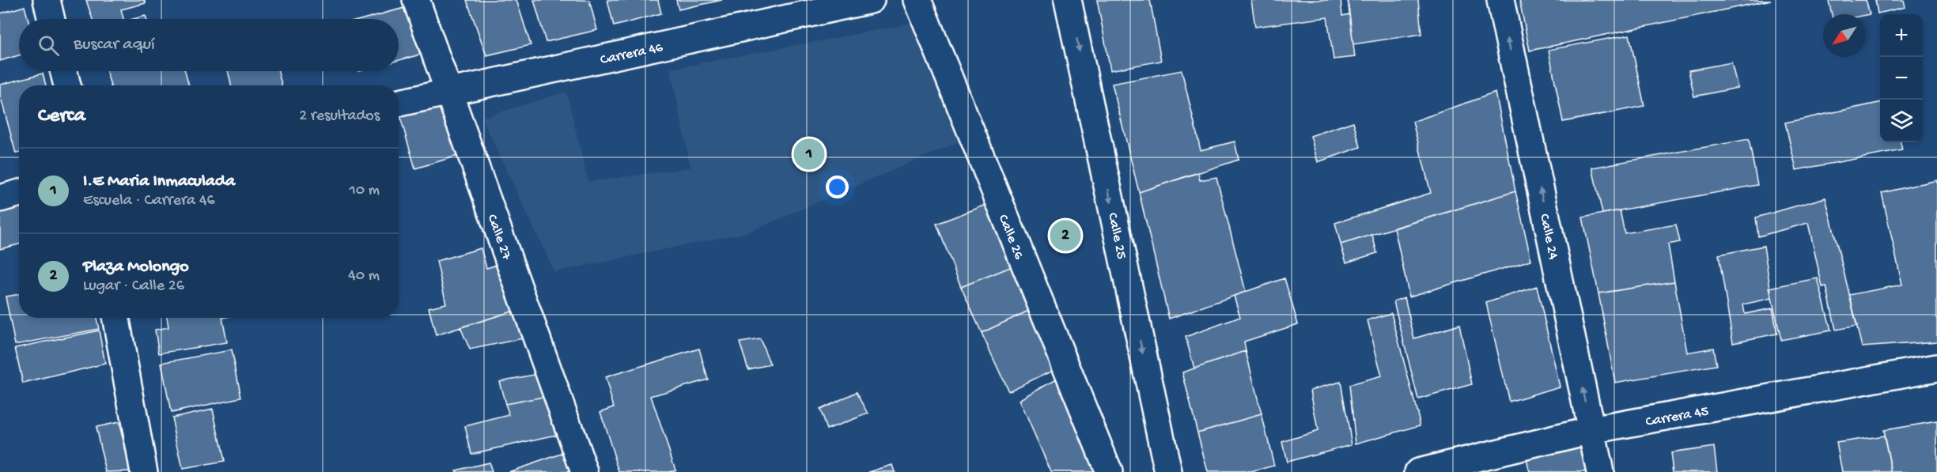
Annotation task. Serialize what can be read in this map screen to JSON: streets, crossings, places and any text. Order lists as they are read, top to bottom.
{
  "streets": {
    "street": [
      "Carrera 46",
      "Calle 25",
      "Calle 27",
      "Calle 26",
      "Calle 24",
      "Carrera 45"
    ]
  },
  "crossings": [
    ["Carrera 46", "Calle 27"],
    ["Calle 24", "Carrera 45"]
  ],
  "one_way": ["Calle 25", "Calle 24"],
  "north": "bottom left",
  "page": {
    "map_buttons": ["+", "−"],
    "search": "Buscar aquí",
    "heading": ["Cerca", "2 resultados"],
    "pins": ["1", "2"],
    "list": [
      {
        "mark": "1",
        "name": "I.E Maria Inmaculada",
        "note": "Escuela · Carrera 46",
        "value": "10 m"
      },
      {
        "mark": "2",
        "name": "Plaza Molongo",
        "note": "Lugar · Calle 26",
        "value": "40 m"
      }
    ]
  }
}
